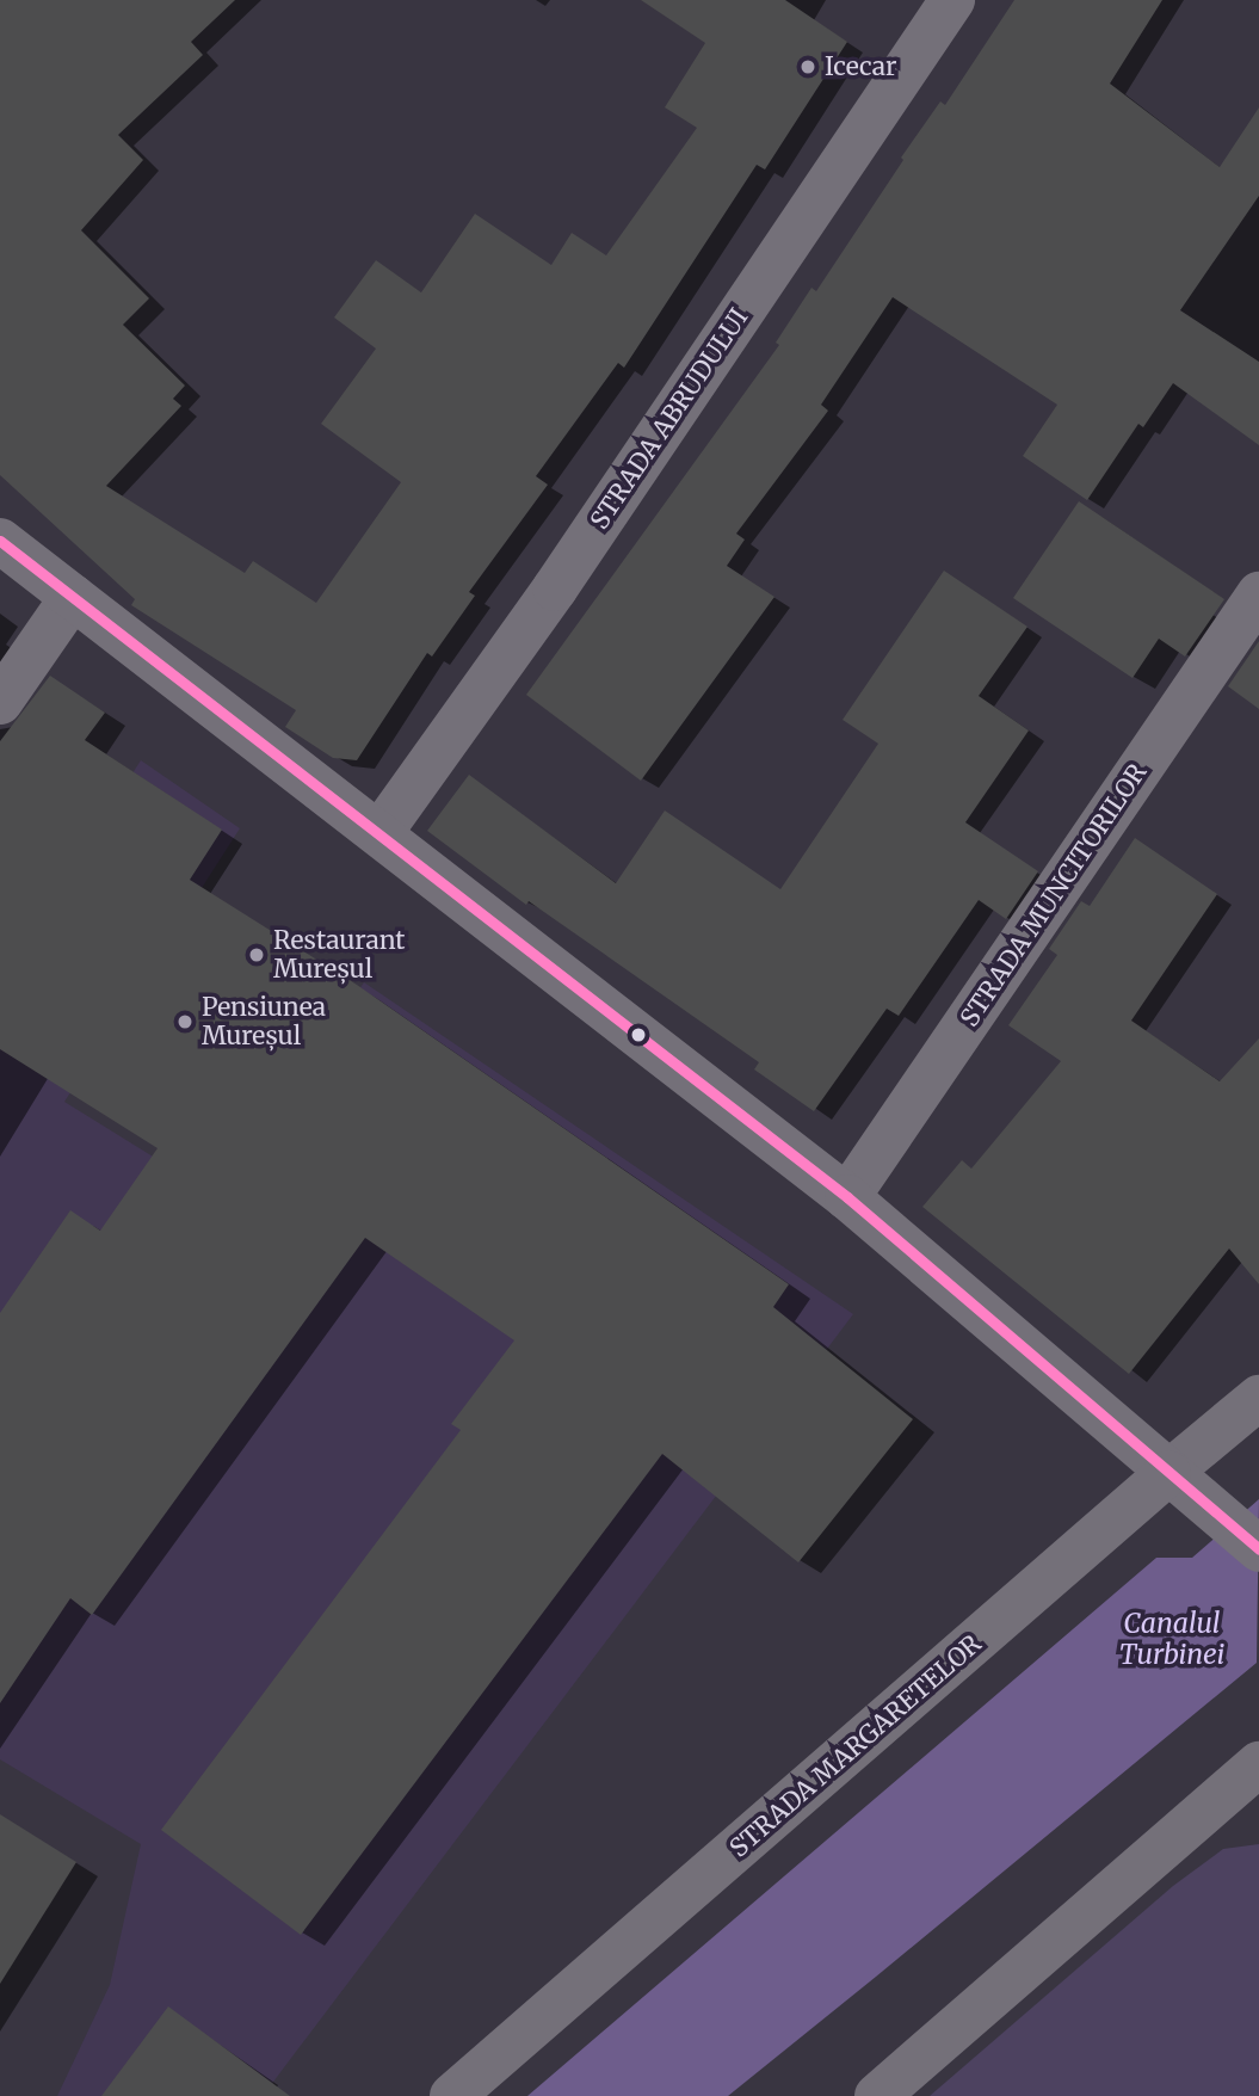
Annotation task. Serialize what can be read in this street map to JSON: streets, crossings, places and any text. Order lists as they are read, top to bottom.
{
  "streets": {
    "street": ["STRADA ABRUDULUI", "STRADA MUNCITORILOR", "STRADA MARGARETELOR"]
  },
  "water": ["Canalul Turbinei"],
  "places": ["Icecar", "Restaurant Mureșul", "Pensiunea Mureșul"]
}
